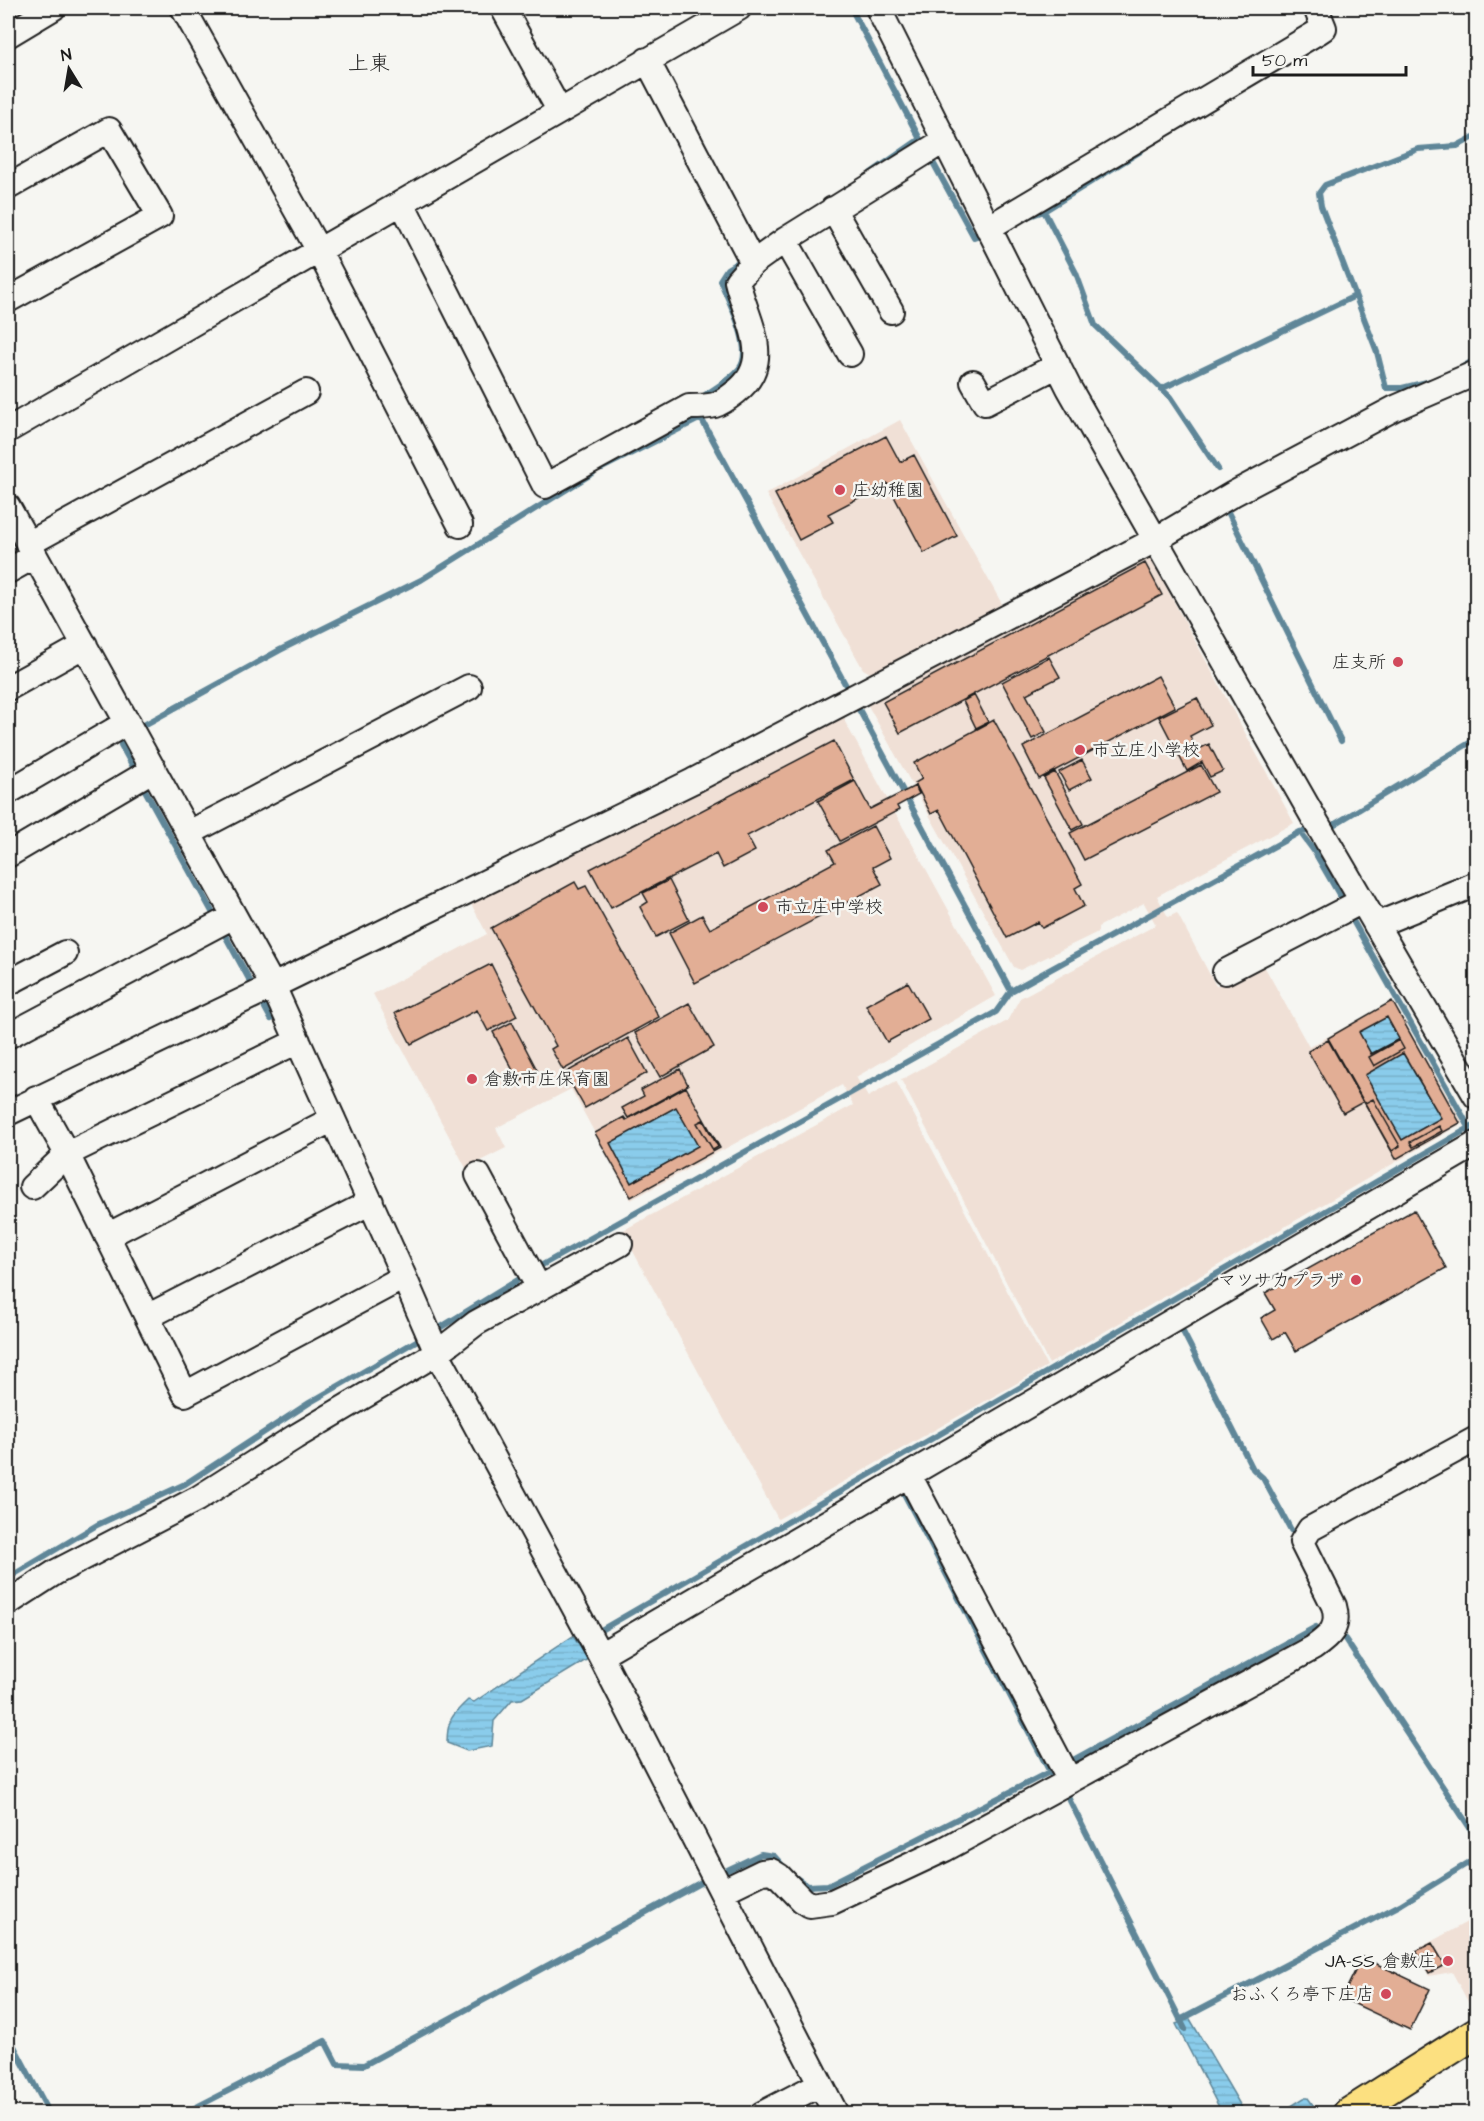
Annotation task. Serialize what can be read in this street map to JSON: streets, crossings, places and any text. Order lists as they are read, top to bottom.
{
  "districts": ["上東"],
  "places": [
    "庄幼稚園",
    "庄支所",
    "市立庄小学校",
    "市立庄中学校",
    "倉敷市庄保育園",
    "マツサカプラザ",
    "JA-SS 倉敷庄",
    "おふくろ亭下庄店"
  ],
  "scale_bar": "50 m",
  "north": "top"
}
